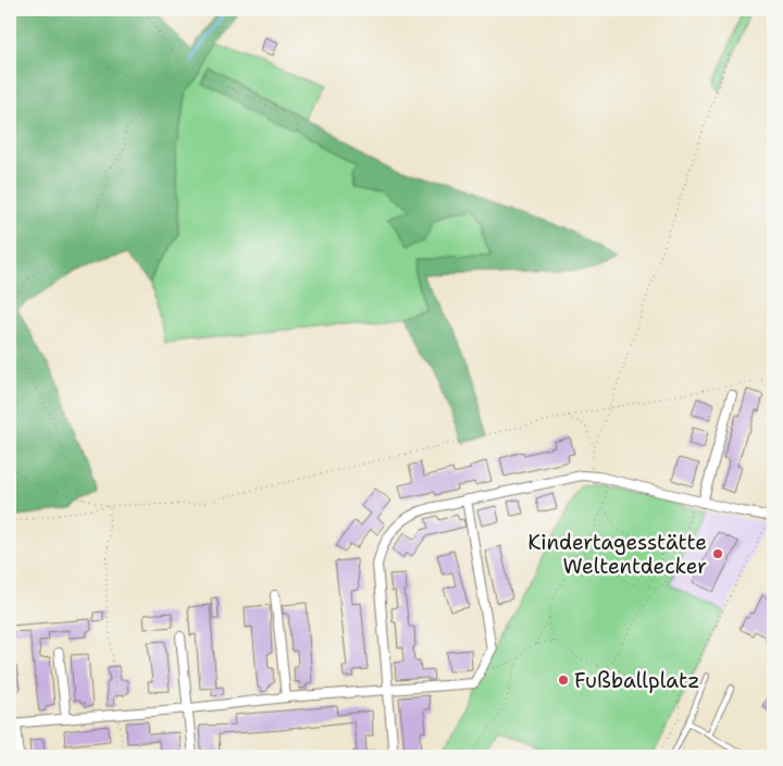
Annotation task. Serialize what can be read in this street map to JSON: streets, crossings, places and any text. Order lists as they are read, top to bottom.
{
  "places": ["Kindertagesstätte Weltentdecker", "Fußballplatz"]
}
